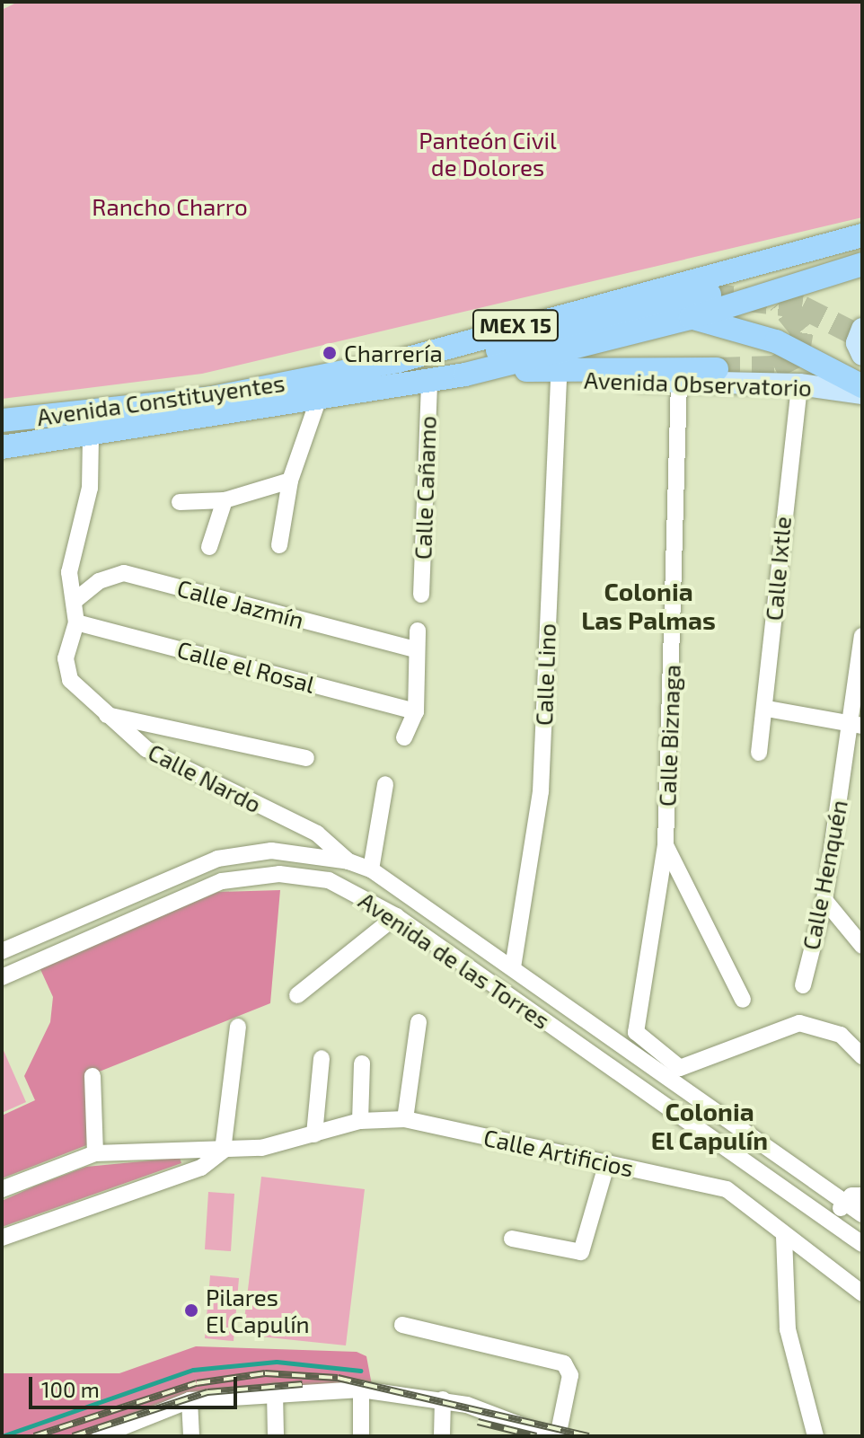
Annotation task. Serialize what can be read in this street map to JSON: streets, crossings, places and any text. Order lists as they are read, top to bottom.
{
  "streets": {
    "highway": ["MEX 15", "Avenida Constituyentes"],
    "main road": ["Avenida Observatorio"],
    "street": [
      "Calle Cañamo",
      "Calle Ixtle",
      "Calle Jazmín",
      "Calle el Rosal",
      "Calle Lino",
      "Calle Biznaga",
      "Calle Nardo",
      "Calle Henquén",
      "Avenida de las Torres",
      "Calle Artificios"
    ]
  },
  "crossings": [
    ["Avenida Observatorio", "Calle Ixtle"],
    ["Avenida Observatorio", "Calle Lino"],
    ["Avenida Observatorio", "Calle Biznaga"],
    ["Avenida Constituyentes", "Calle Cañamo"],
    ["Calle el Rosal", "Calle Nardo"],
    ["Calle Lino", "Avenida de las Torres"],
    ["Calle Nardo", "Avenida de las Torres"]
  ],
  "districts": ["Colonia Las Palmas", "Colonia El Capulín"],
  "parks": ["Panteón Civil de Dolores", "Rancho Charro"],
  "places": ["Charrería", "Pilares El Capulín"],
  "scale_bar": "100 m"
}
